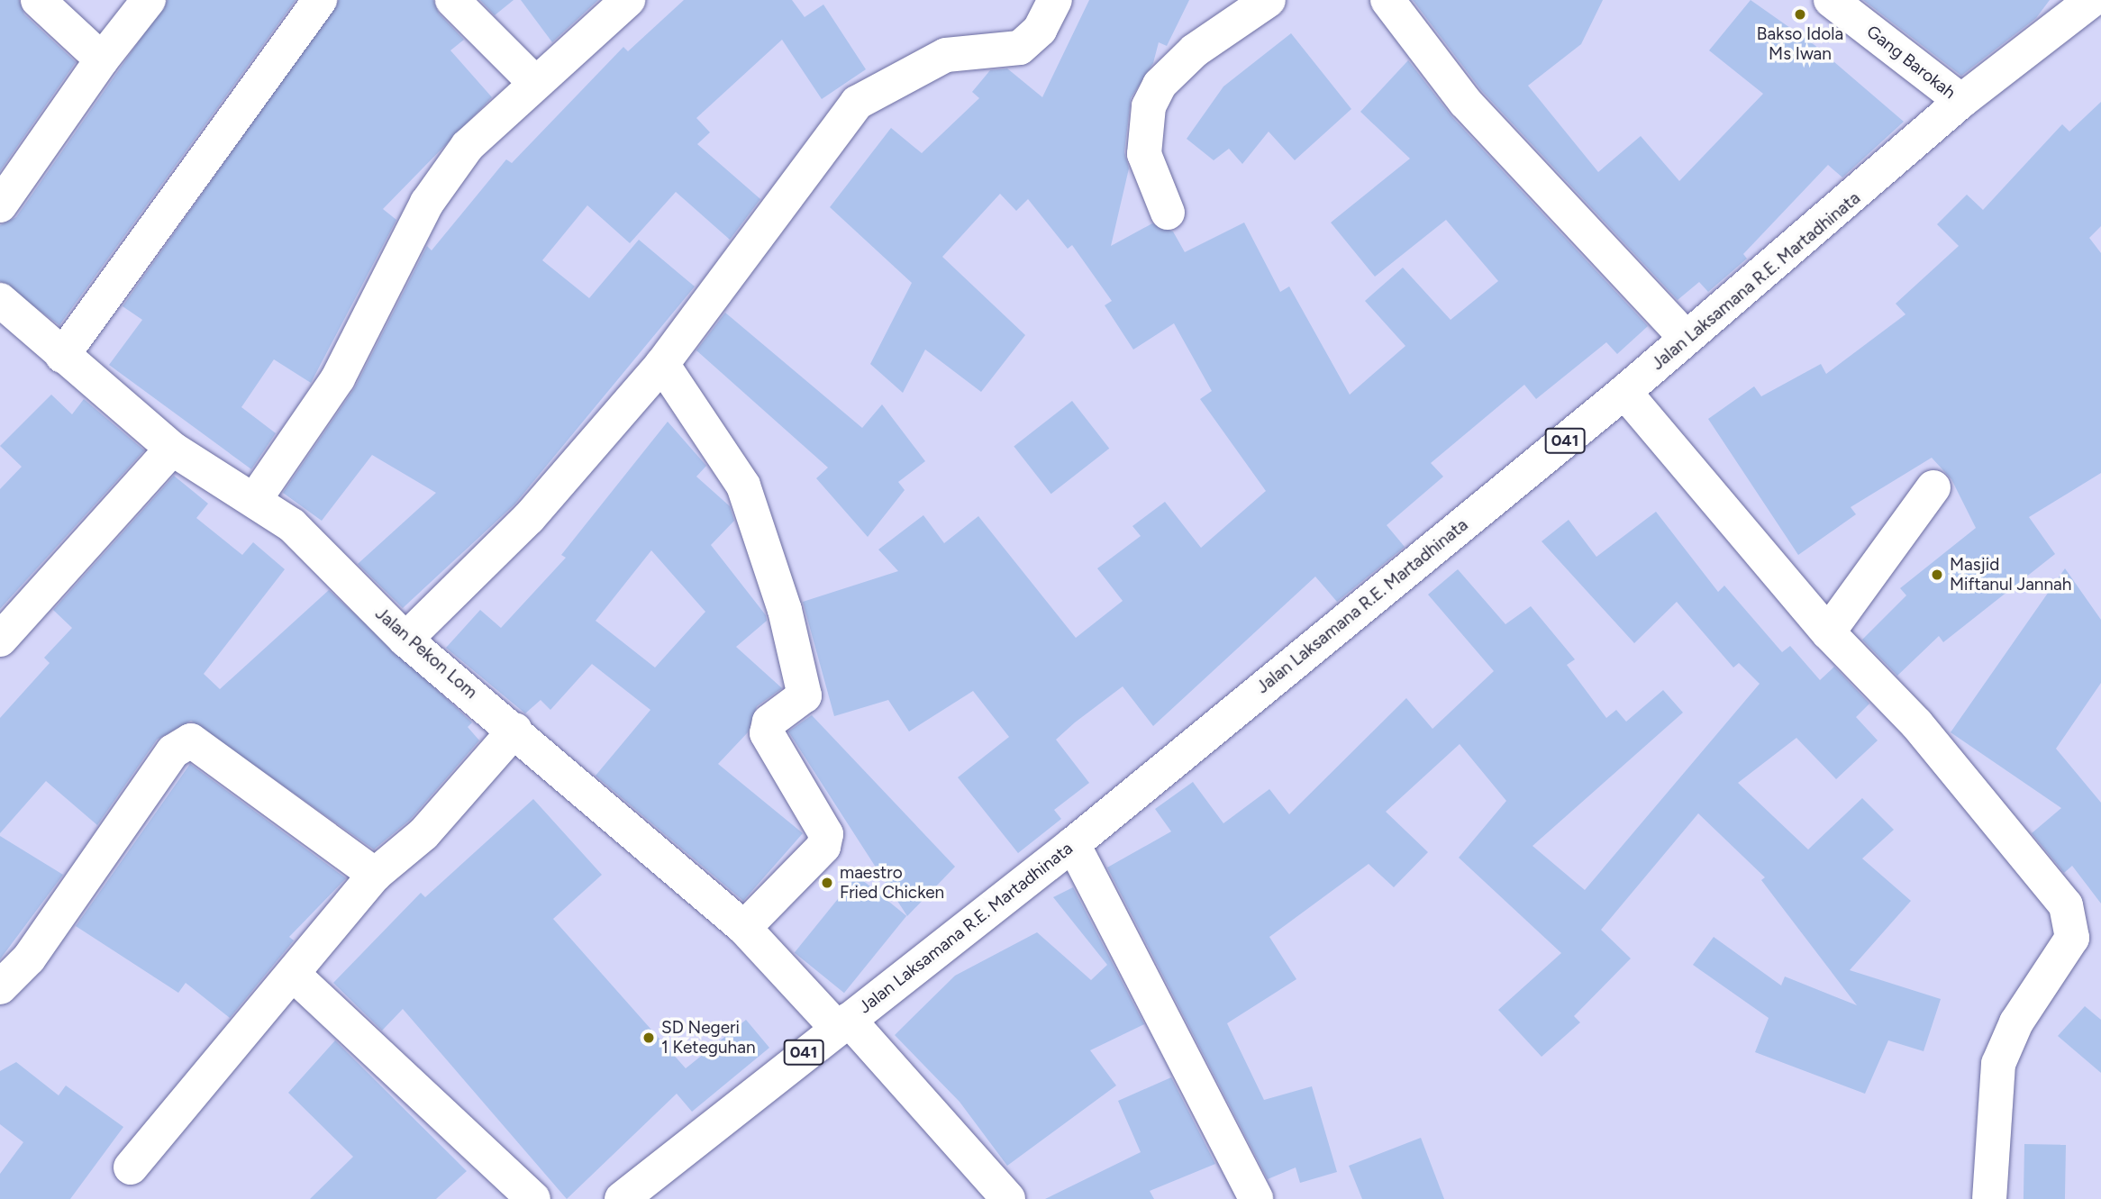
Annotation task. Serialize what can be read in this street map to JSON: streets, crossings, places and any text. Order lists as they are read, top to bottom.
{
  "streets": {
    "street": [
      "Gang Barokah",
      "Jalan Laksamana R.E. Martadhinata",
      "041",
      "Jalan Pekon Lom"
    ]
  },
  "crossings": [
    ["Gang Barokah", "Jalan Laksamana R.E. Martadhinata"],
    ["Jalan Laksamana R.E. Martadhinata", "Jalan Pekon Lom"]
  ],
  "places": [
    "Bakso Idola Ms Iwan",
    "Masjid Miftanul Jannah",
    "maestro Fried Chicken",
    "SD Negeri 1 Keteguhan"
  ]
}
